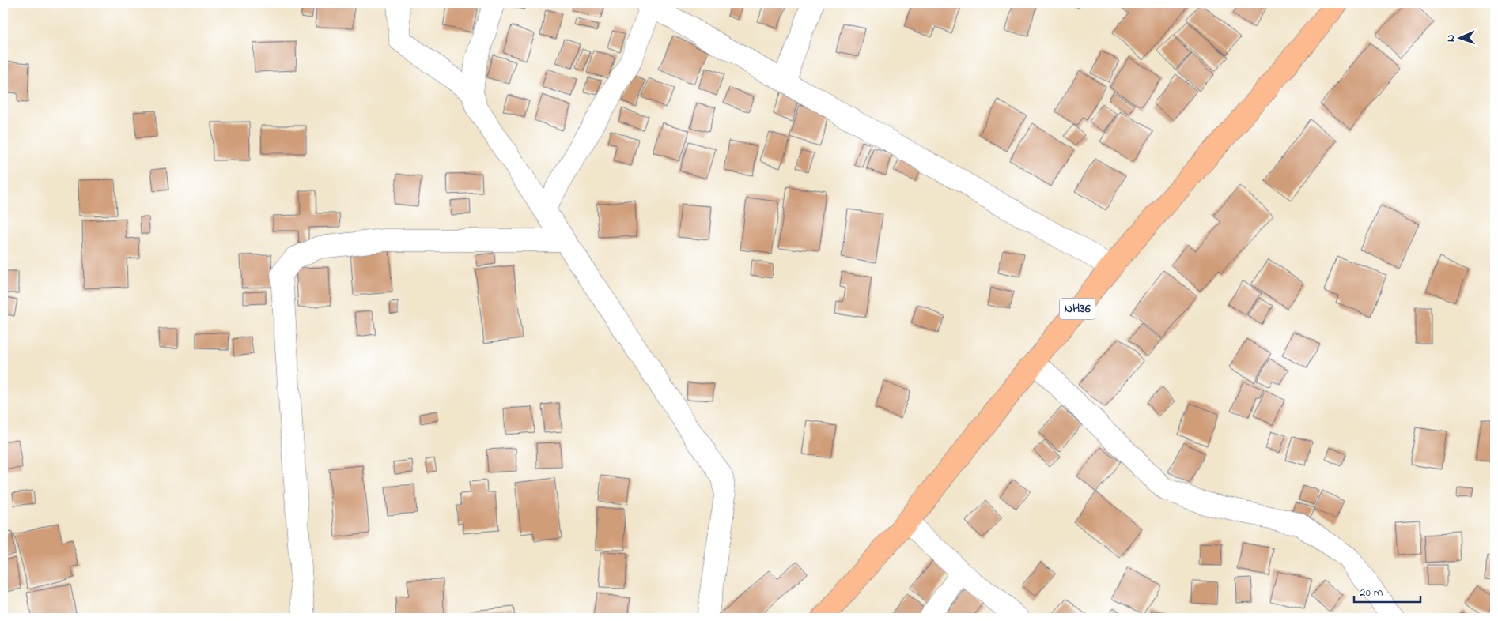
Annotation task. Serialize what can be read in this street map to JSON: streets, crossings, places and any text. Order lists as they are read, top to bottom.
{
  "streets": {
    "highway": ["NH36"]
  },
  "scale_bar": "20 m",
  "north": "left"
}
